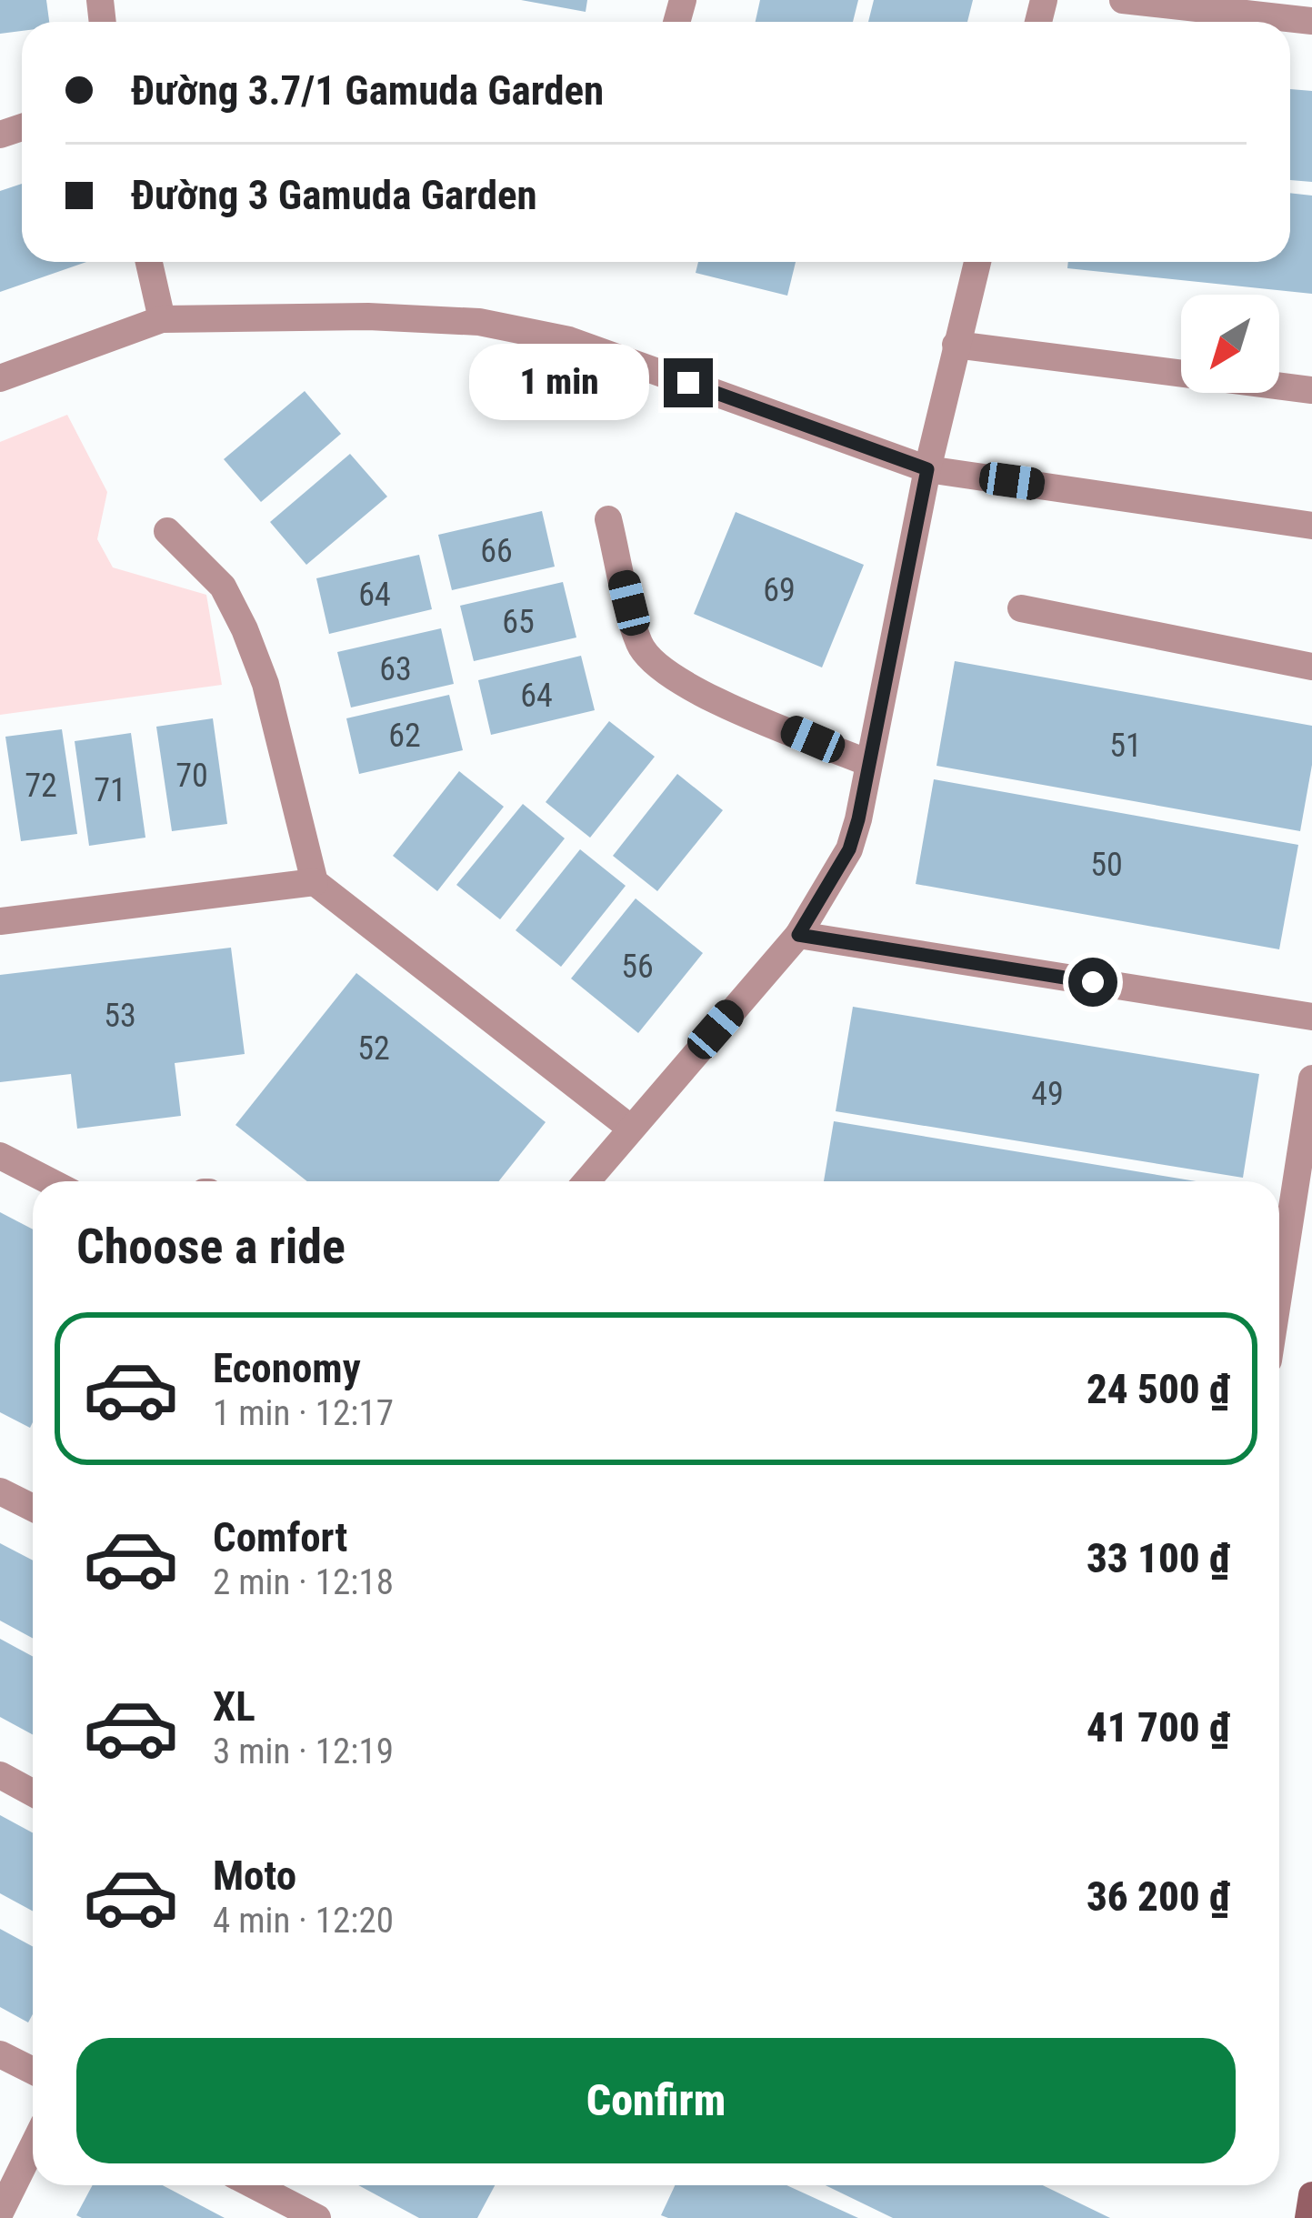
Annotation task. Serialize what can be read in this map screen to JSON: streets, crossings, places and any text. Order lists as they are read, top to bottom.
{
  "house_numbers": [
    "66",
    "69",
    "64",
    "65",
    "63",
    "64",
    "62",
    "51",
    "70",
    "72",
    "71",
    "50",
    "56",
    "53",
    "52",
    "49"
  ],
  "north": "bottom left",
  "page": {
    "banner": ["Đường 3.7/1 Gamuda Garden", "Đường 3 Gamuda Garden"],
    "bubble": "1 min",
    "heading": "Choose a ride",
    "list": [
      {
        "name": "Economy",
        "note": "1 min · 12:17",
        "value": "24 500 ₫"
      },
      {
        "name": "Comfort",
        "note": "2 min · 12:18",
        "value": "33 100 ₫"
      },
      {
        "name": "XL",
        "note": "3 min · 12:19",
        "value": "41 700 ₫"
      },
      {
        "name": "Moto",
        "note": "4 min · 12:20",
        "value": "36 200 ₫"
      }
    ],
    "buttons": "Confirm"
  }
}
